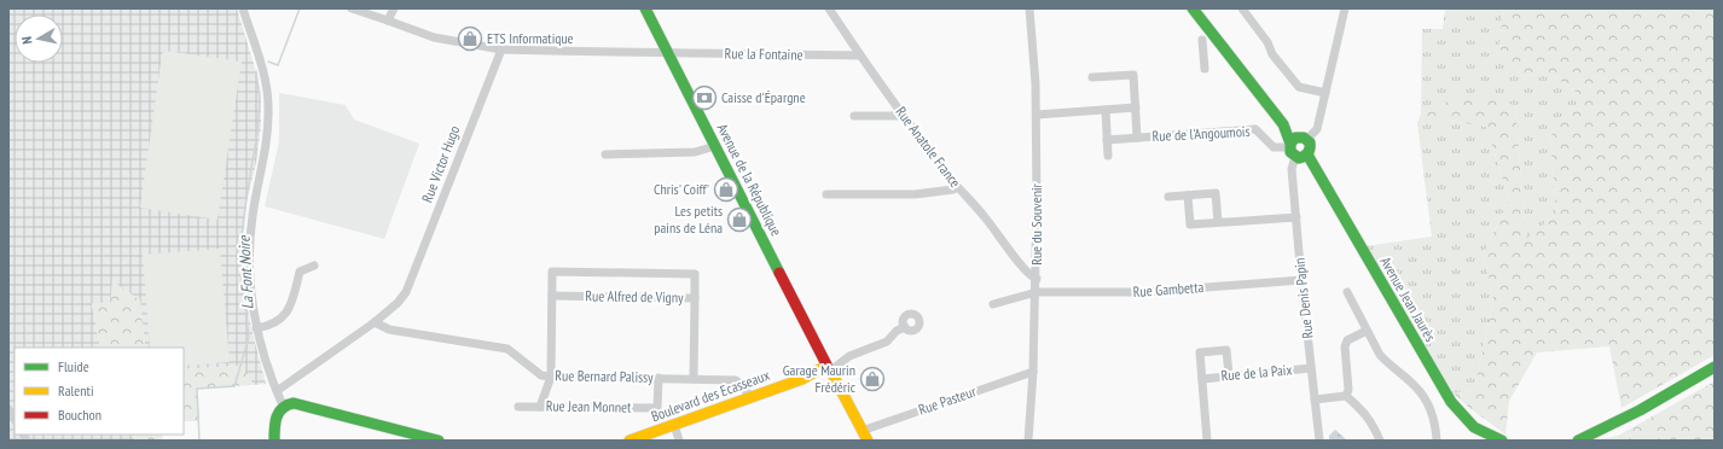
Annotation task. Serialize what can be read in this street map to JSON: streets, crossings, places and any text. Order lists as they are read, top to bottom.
{
  "streets": {
    "main road": ["Avenue de la République", "Avenue Jean Jaurès", "Boulevard des Ecasseaux"],
    "street": [
      "Rue la Fontaine",
      "Rue de l'Angoumois",
      "Rue Anatole France",
      "Rue Victor Hugo",
      "Rue du Souvenir",
      "Rue Gambetta",
      "Rue Alfred de Vigny",
      "Rue Denis Papin",
      "Rue de la Paix",
      "Rue Bernard Palissy",
      "Rue Pasteur",
      "Rue Jean Monnet"
    ]
  },
  "crossings": [
    ["Rue la Fontaine", "Rue Anatole France"],
    ["Rue la Fontaine", "Avenue de la République"],
    ["Rue de l'Angoumois", "Rue Denis Papin"],
    ["Rue Anatole France", "Rue du Souvenir"],
    ["Rue Victor Hugo", "Rue Bernard Palissy"],
    ["Avenue de la République", "Boulevard des Ecasseaux"],
    ["Avenue de la République", "Rue Pasteur"],
    ["Rue du Souvenir", "Rue Gambetta"],
    ["Rue du Souvenir", "Rue Pasteur"],
    ["Rue Gambetta", "Rue Denis Papin"],
    ["Rue Alfred de Vigny", "Rue Bernard Palissy"],
    ["Rue Denis Papin", "Rue de la Paix"],
    ["Rue Bernard Palissy", "Boulevard des Ecasseaux"],
    ["Rue Bernard Palissy", "Rue Jean Monnet"]
  ],
  "water": ["La Font Noire"],
  "places": {
    "shop": [
      "ETS Informatique",
      "Chris' Coiff'",
      "Les petits pains de Léna",
      "Garage Maurin Frédéric"
    ],
    "bank": ["Caisse d'Épargne"]
  },
  "legend": ["Fluide", "Ralenti", "Bouchon"],
  "north": "left"
}
